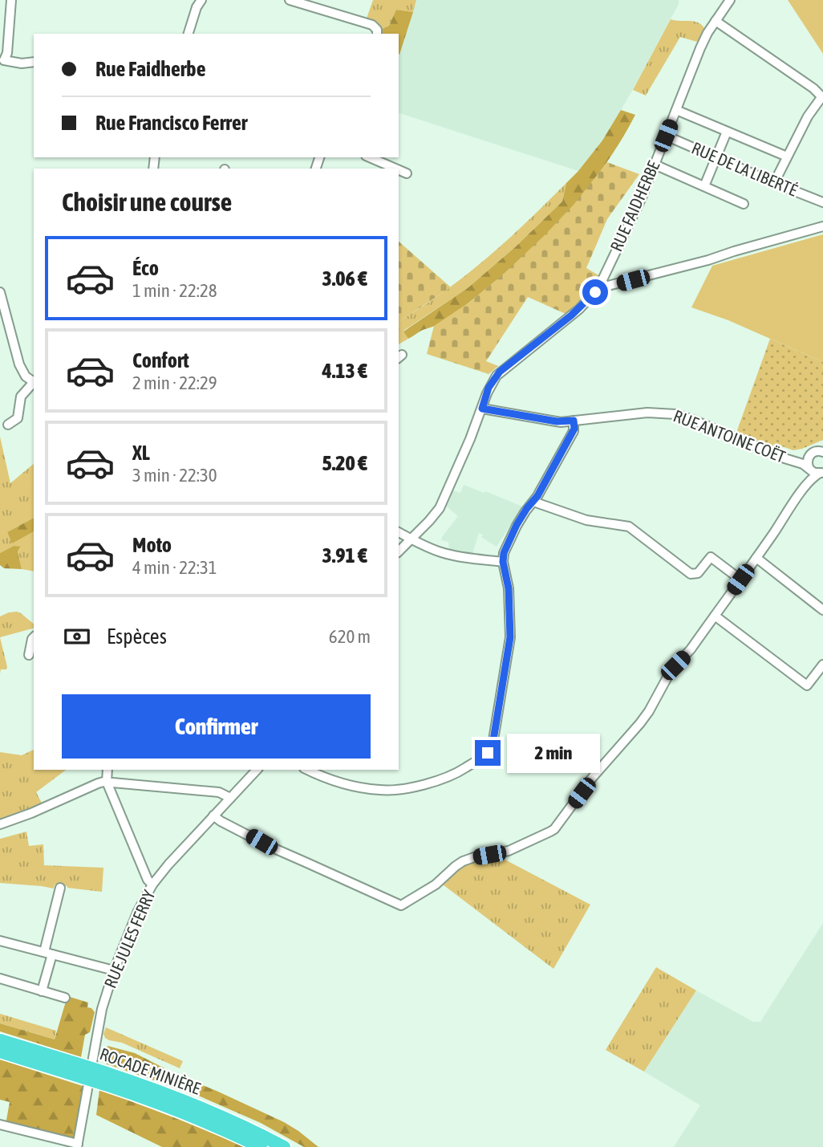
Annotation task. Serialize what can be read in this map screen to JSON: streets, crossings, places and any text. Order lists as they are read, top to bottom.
{
  "streets": {
    "highway": ["ROCADE MINIÈRE"],
    "street": [
      "RUE DE LA LIBERTÉ",
      "RUE FAIDHERBE",
      "RUE ANTOINE COËT",
      "RUE JULES FERRY"
    ]
  },
  "crossings": [
    ["RUE DE LA LIBERTÉ", "RUE FAIDHERBE"],
    ["RUE FAIDHERBE", "RUE ANTOINE COËT"]
  ],
  "page": {
    "banner": ["Rue Faidherbe", "Rue Francisco Ferrer"],
    "heading": "Choisir une course",
    "list": [
      {
        "name": "Éco",
        "note": "1 min · 22:28",
        "value": "3.06 €"
      },
      {
        "name": "Confort",
        "note": "2 min · 22:29",
        "value": "4.13 €"
      },
      {
        "name": "XL",
        "note": "3 min · 22:30",
        "value": "5.20 €"
      },
      {
        "name": "Moto",
        "note": "4 min · 22:31",
        "value": "3.91 €"
      }
    ],
    "pay": ["Espèces", "620 m"],
    "buttons": "Confirmer",
    "bubble": "2 min"
  }
}
